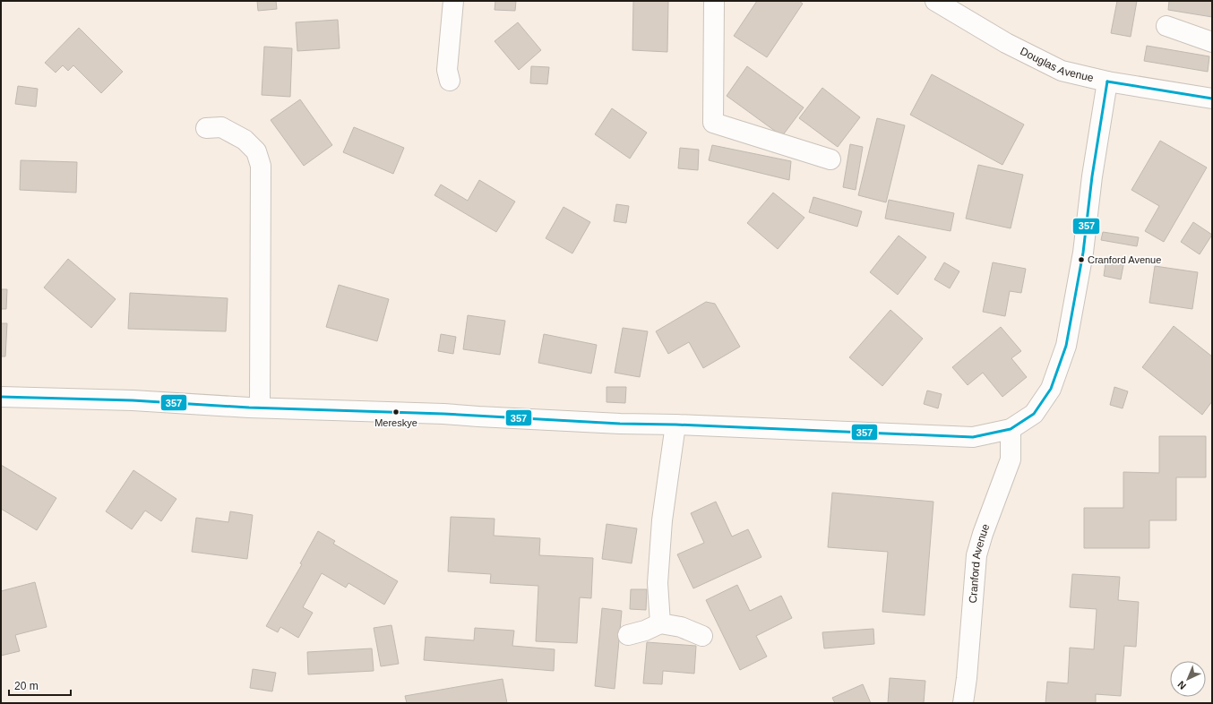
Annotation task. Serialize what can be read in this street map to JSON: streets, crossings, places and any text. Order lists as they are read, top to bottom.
{
  "streets": {
    "street": ["Douglas Avenue", "Cranford Avenue"]
  },
  "places": ["Cranford Avenue", "Mereskye"],
  "lines": ["transit line 357"],
  "scale_bar": "20 m",
  "north": "bottom left"
}
